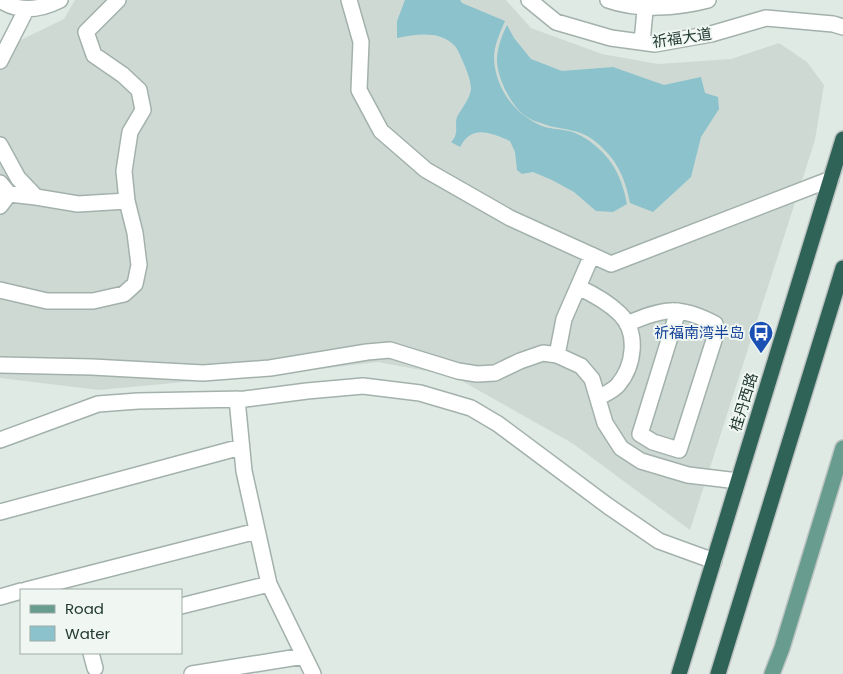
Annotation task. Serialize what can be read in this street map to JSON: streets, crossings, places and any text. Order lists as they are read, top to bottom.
{
  "streets": {
    "highway": ["桂丹西路"],
    "street": ["祈福大道"]
  },
  "places": {
    "bus stop": ["祈福南湾半岛"]
  },
  "legend": ["Road", "Water"]
}
